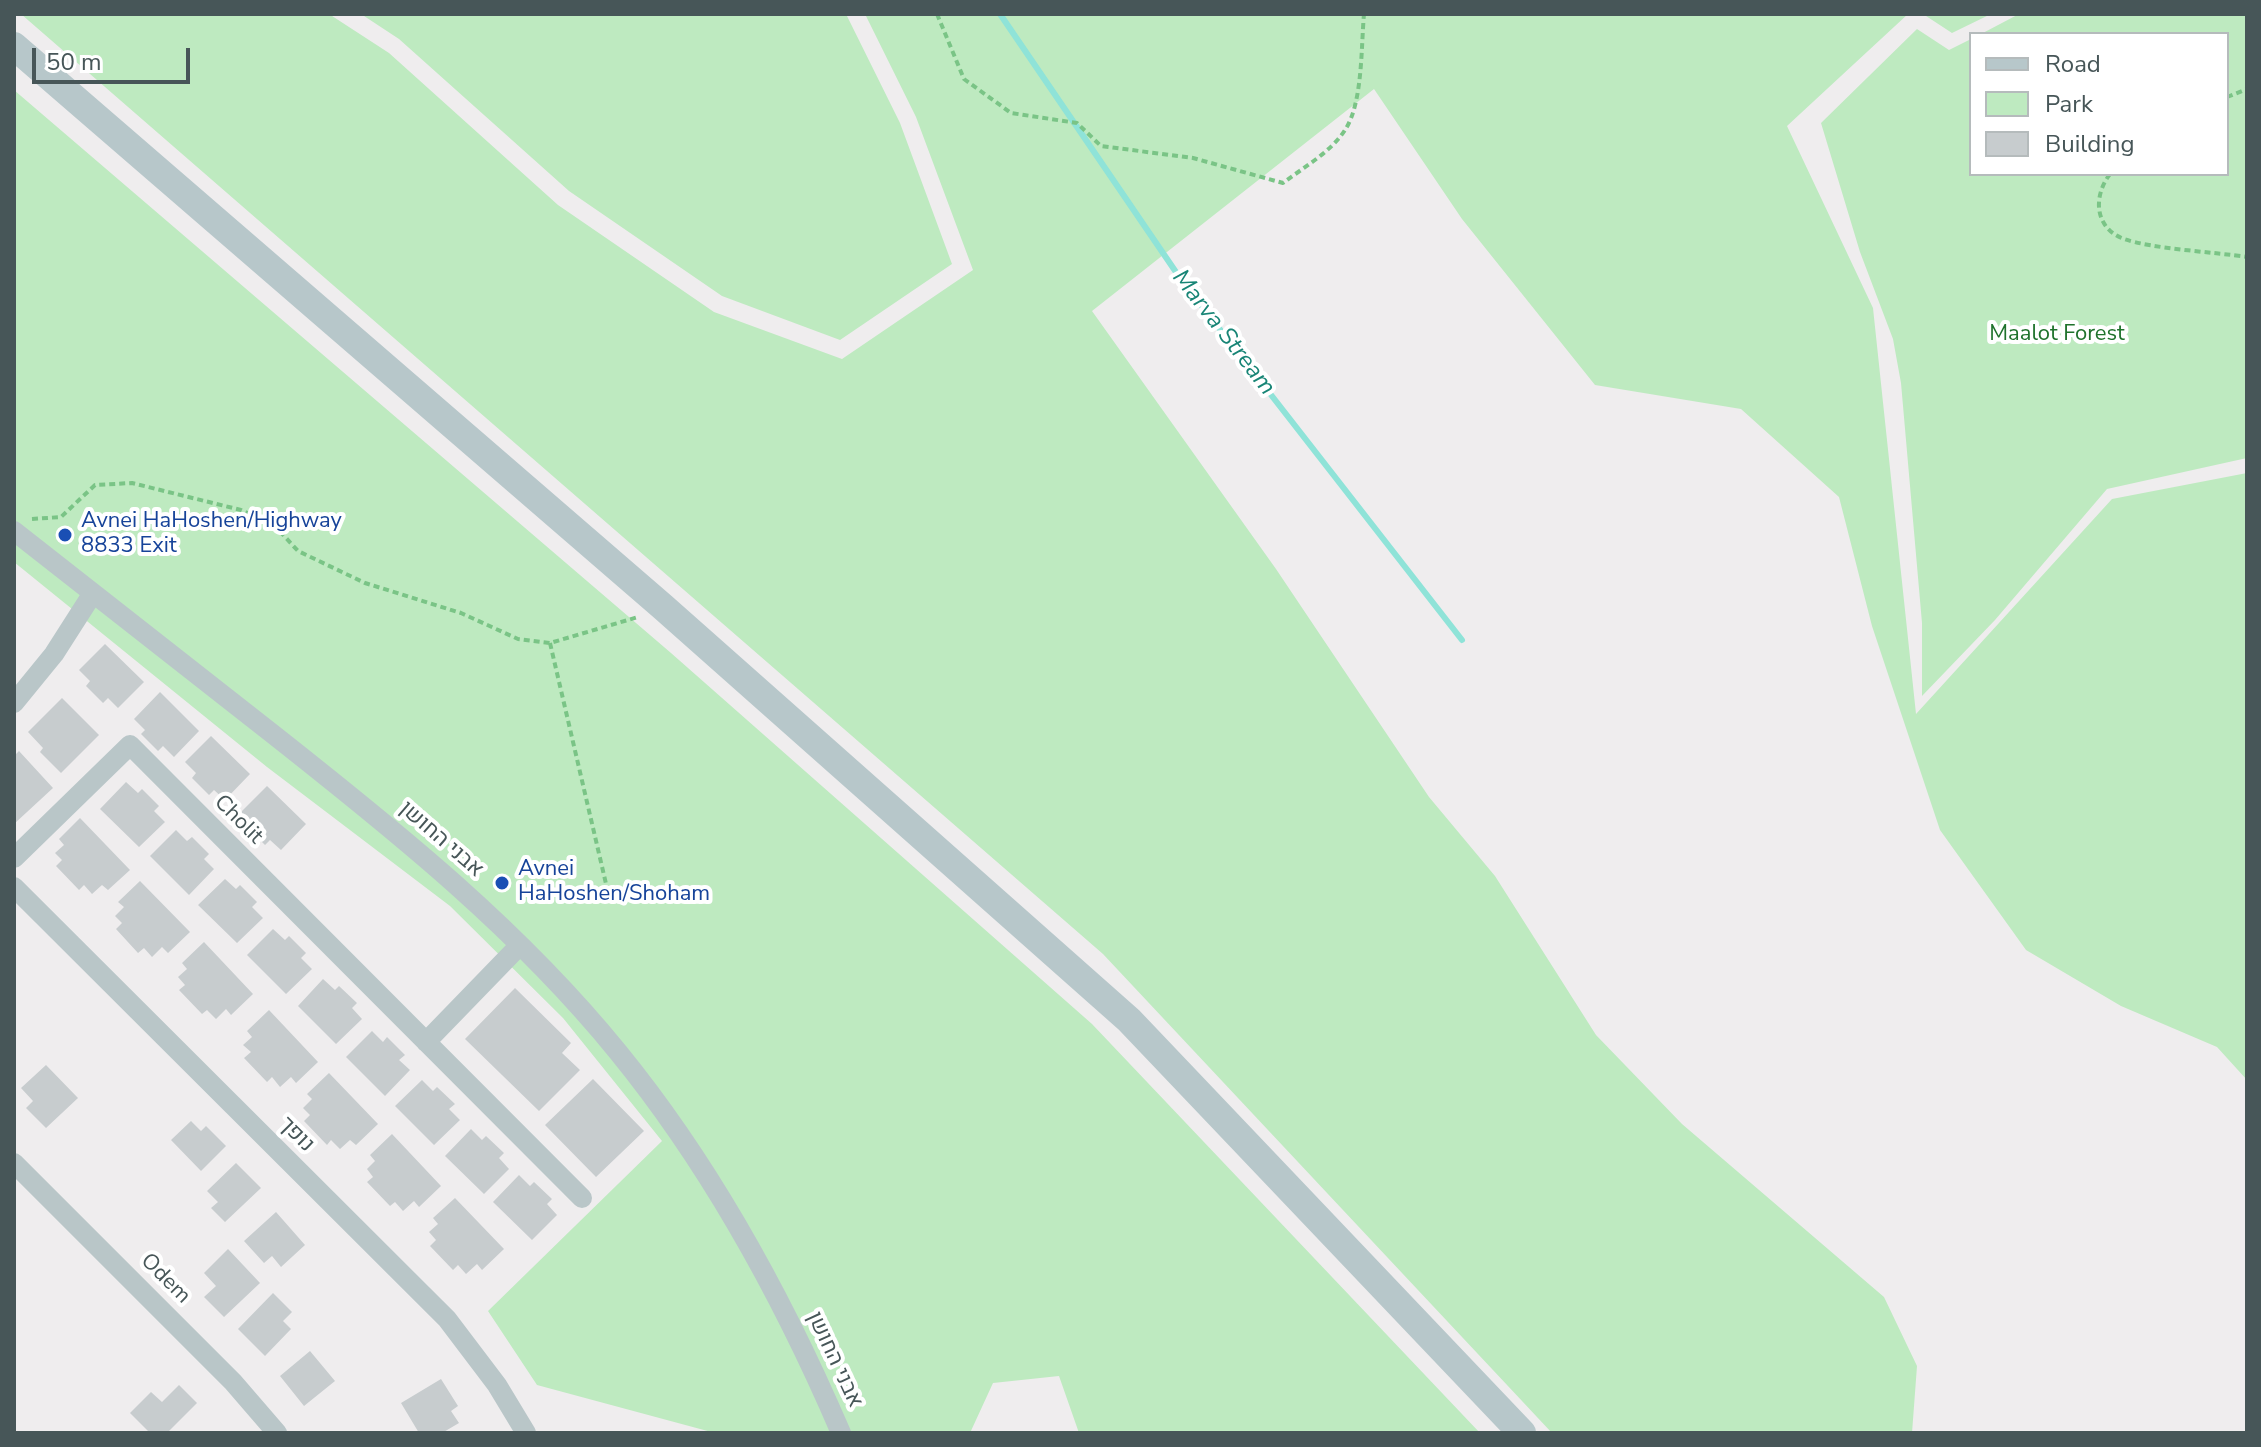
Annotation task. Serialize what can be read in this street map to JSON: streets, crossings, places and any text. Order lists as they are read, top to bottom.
{
  "streets": {
    "street": [
      "Cholit",
      "אבני החושן",
      "נופך",
      "Odem"
    ]
  },
  "water": ["Marva Stream"],
  "parks": ["Maalot Forest"],
  "places": ["Avnei HaHoshen/Highway 8833 Exit", "Avnei HaHoshen/Shoham"],
  "legend": ["Road", "Park", "Building"],
  "scale_bar": "50 m"
}
